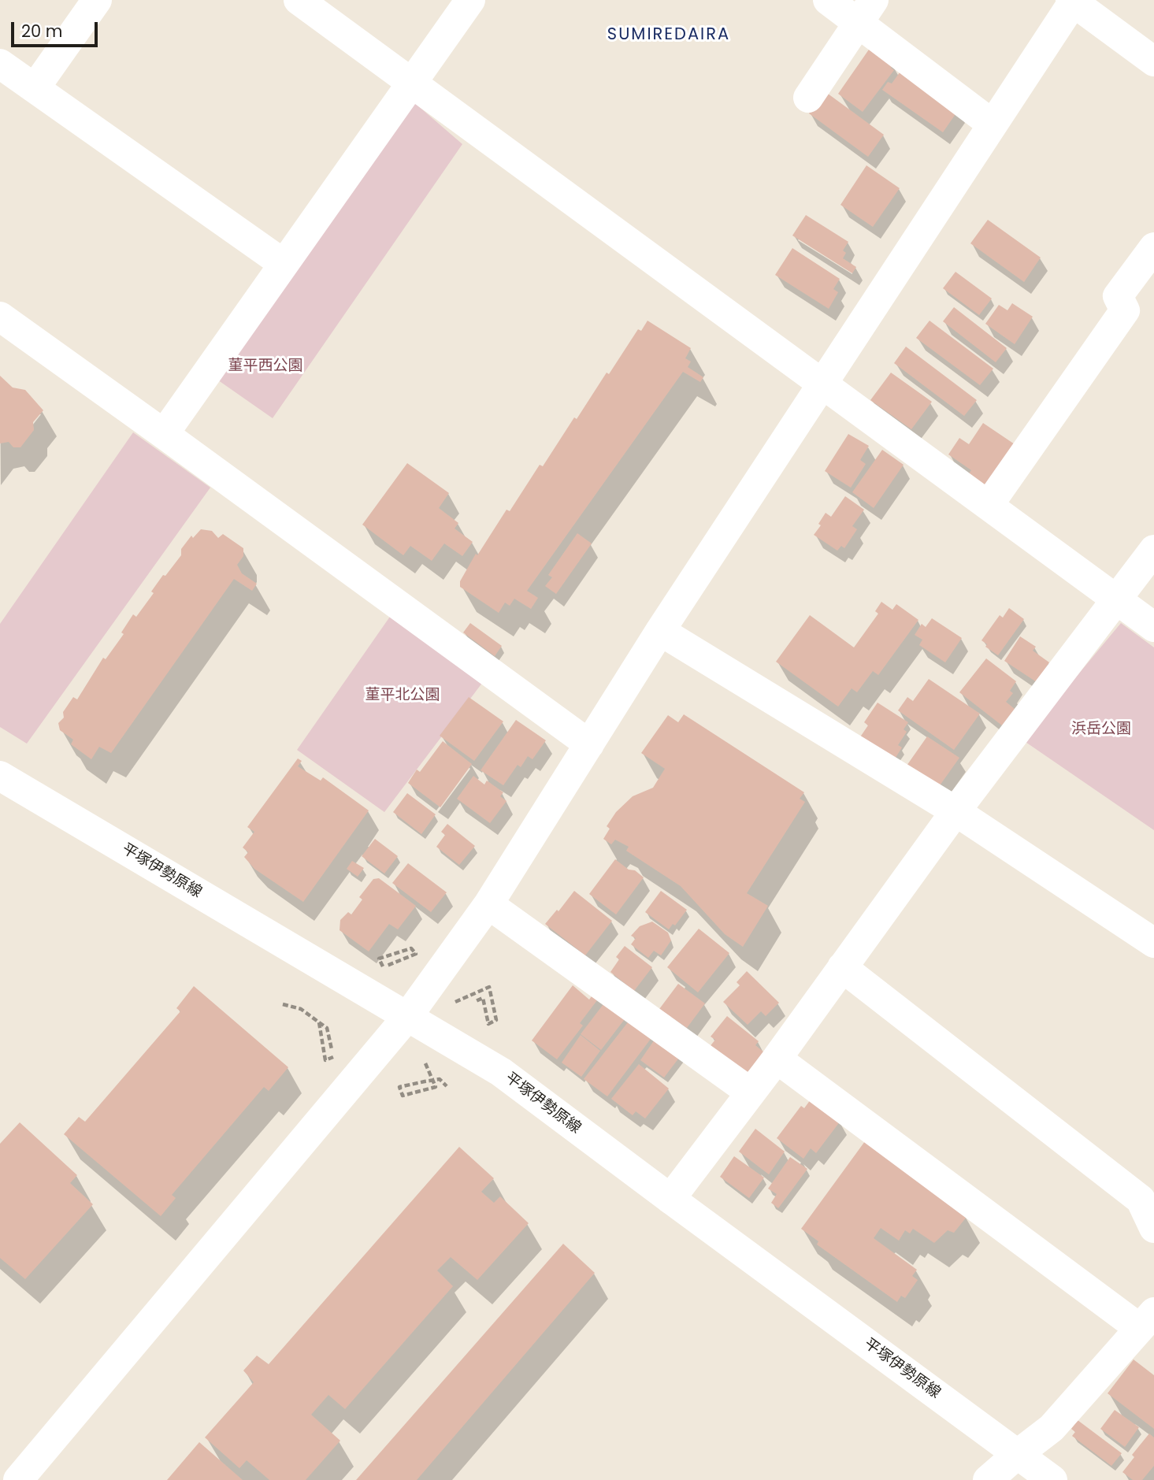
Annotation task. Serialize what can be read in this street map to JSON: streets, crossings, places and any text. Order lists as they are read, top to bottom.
{
  "streets": {
    "street": ["平塚伊勢原線"]
  },
  "districts": ["SUMIREDAIRA"],
  "parks": ["菫平西公園", "菫平北公園", "浜岳公園"],
  "scale_bar": "20 m"
}
